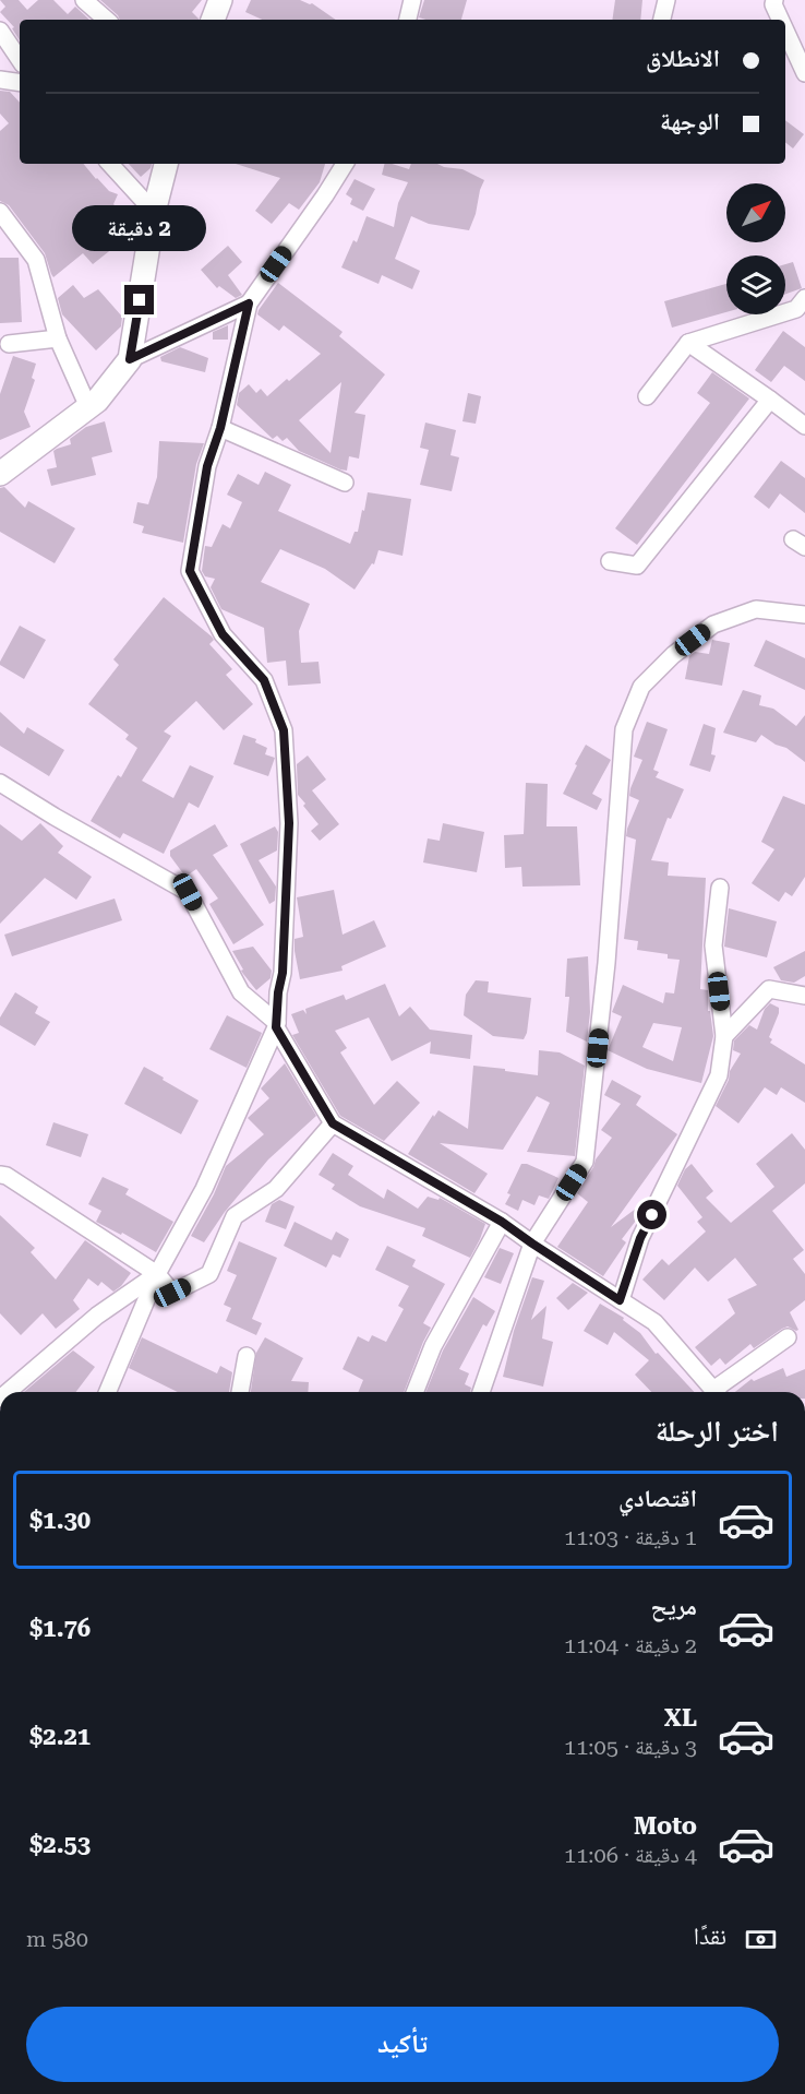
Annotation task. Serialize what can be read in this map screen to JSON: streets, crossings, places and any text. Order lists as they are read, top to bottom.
{
  "north": "top right",
  "page": {
    "banner": ["الانطلاق", "الوجهة"],
    "bubble": "2 دقيقة",
    "heading": "اختر الرحلة",
    "list": [
      {
        "name": "اقتصادي",
        "note": "1 دقيقة · 11:03",
        "value": "$1.30"
      },
      {
        "name": "مريح",
        "note": "2 دقيقة · 11:04",
        "value": "$1.76"
      },
      {
        "name": "XL",
        "note": "3 دقيقة · 11:05",
        "value": "$2.21"
      },
      {
        "name": "Moto",
        "note": "4 دقيقة · 11:06",
        "value": "$2.53"
      }
    ],
    "pay": ["نقدًا", "580 m"],
    "buttons": "تأكيد"
  }
}
